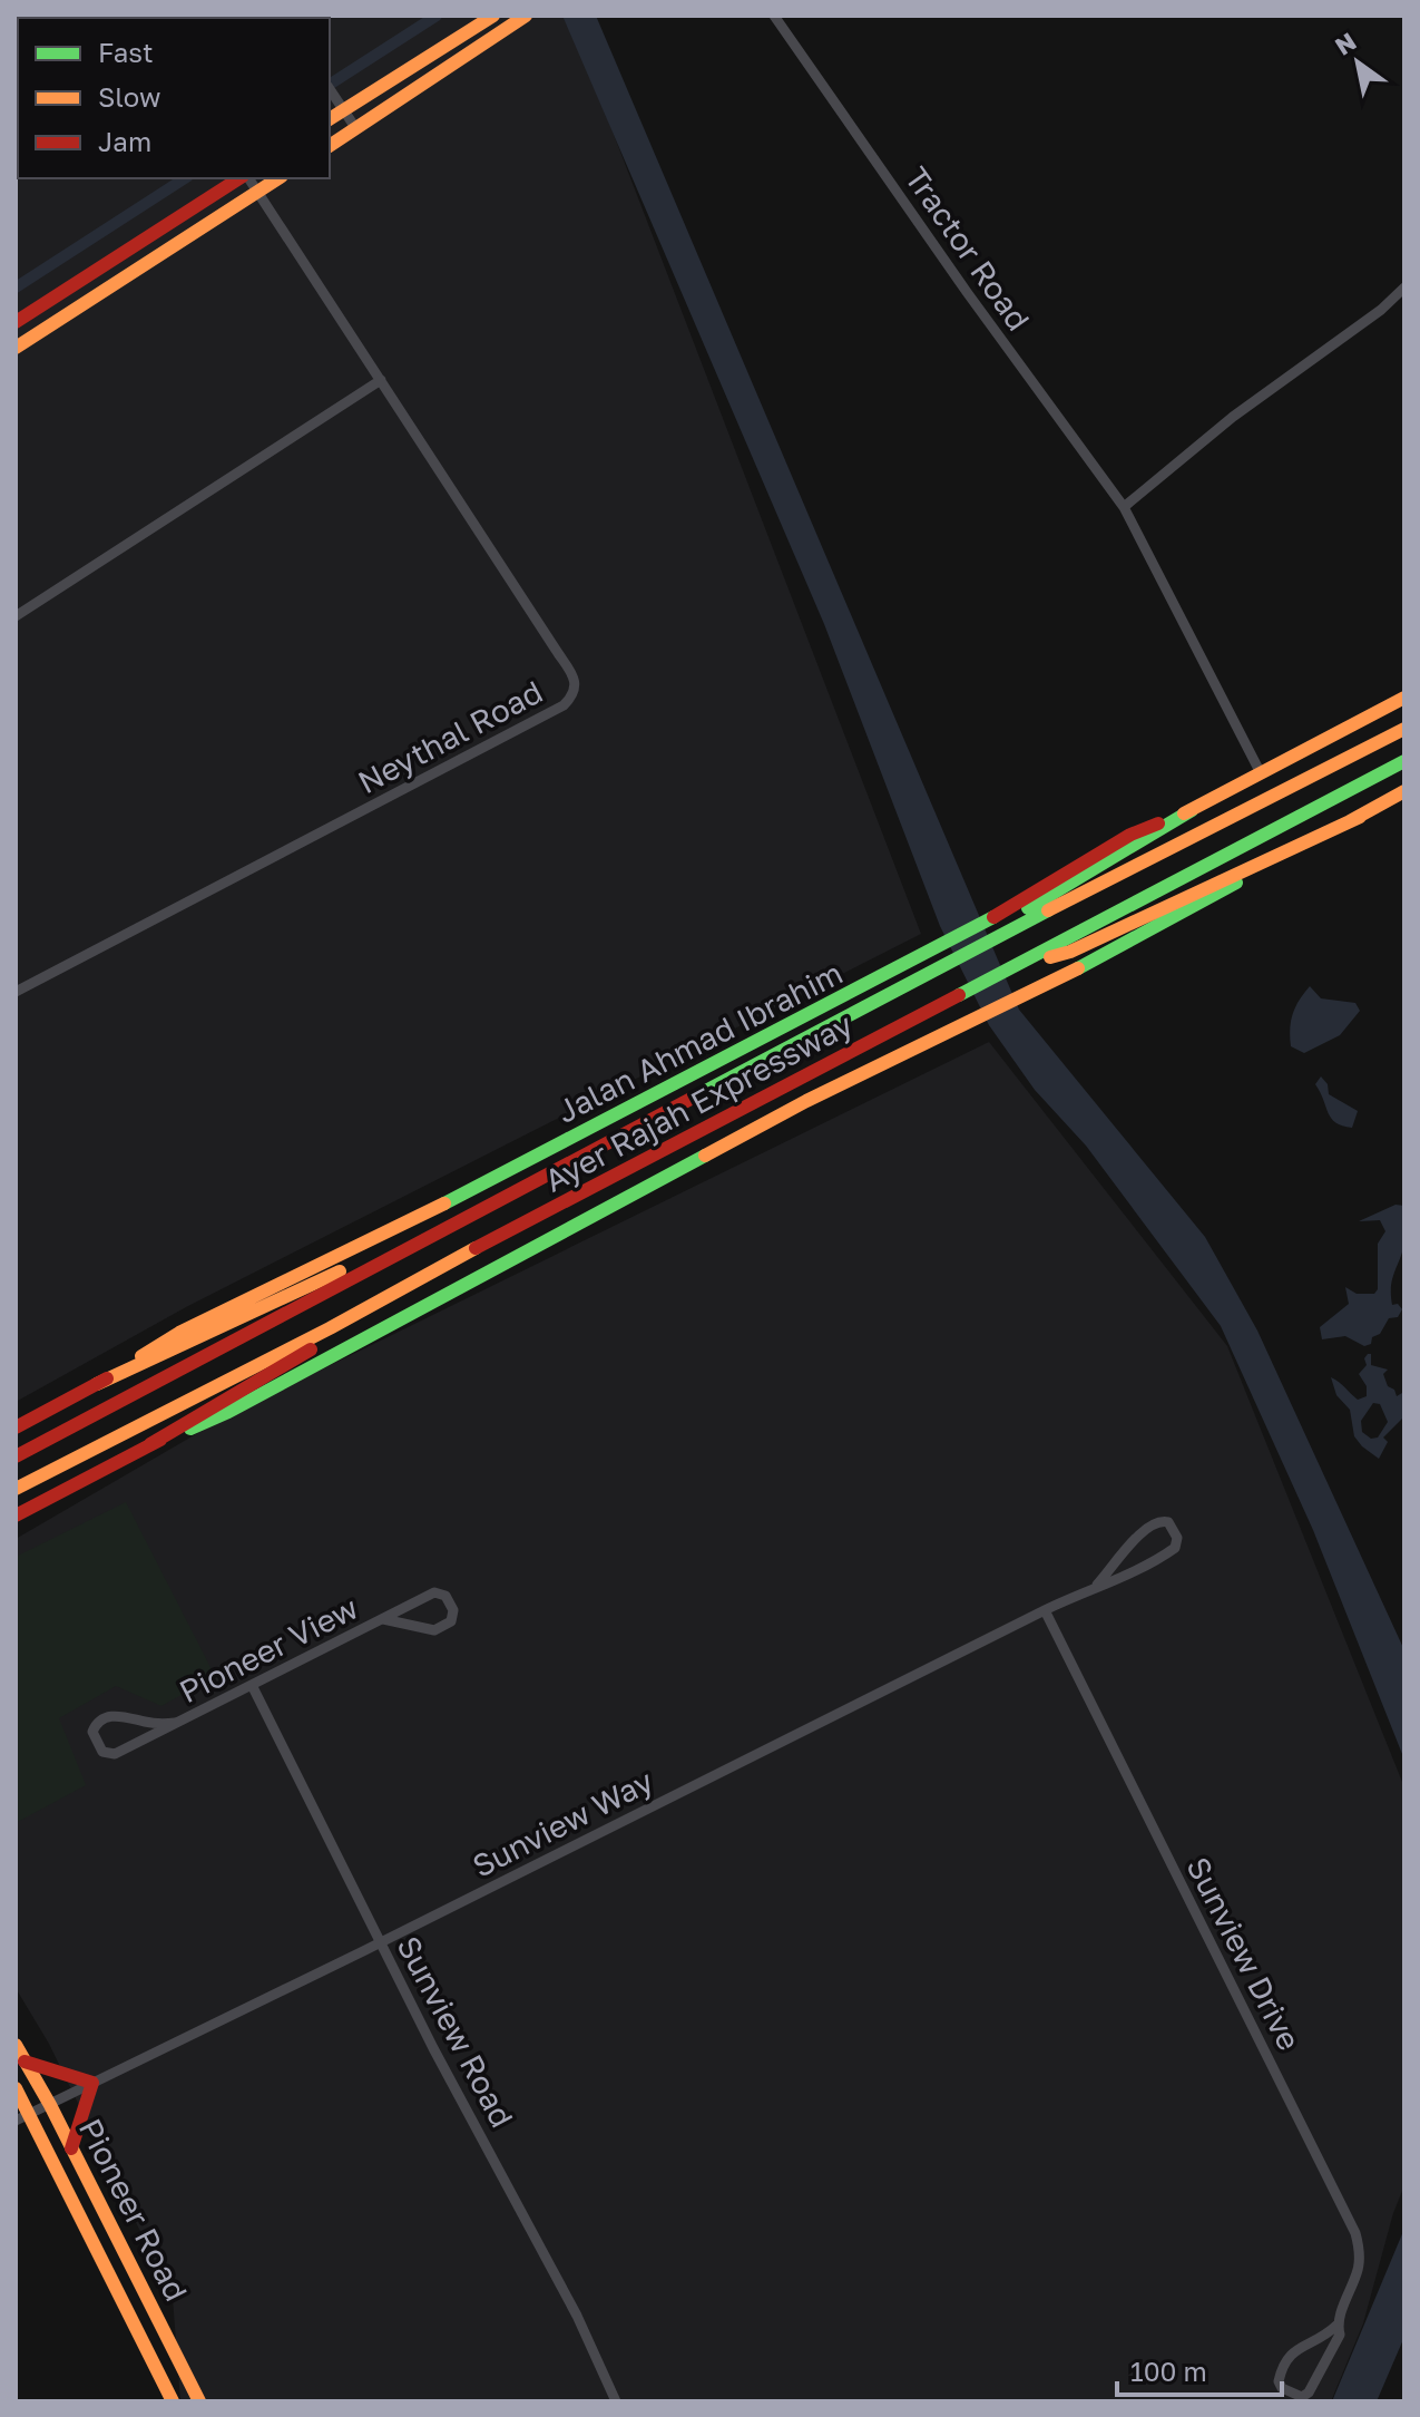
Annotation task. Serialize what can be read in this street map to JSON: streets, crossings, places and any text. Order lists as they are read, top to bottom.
{
  "streets": {
    "main road": ["Jalan Ahmad Ibrahim", "Ayer Rajah Expressway", "Pioneer Road"],
    "street": [
      "Tractor Road",
      "Neythal Road",
      "Pioneer View",
      "Sunview Way",
      "Sunview Drive",
      "Sunview Road"
    ]
  },
  "crossings": [
    ["Tractor Road", "Jalan Ahmad Ibrahim"],
    ["Pioneer View", "Sunview Road"],
    ["Sunview Way", "Sunview Drive"],
    ["Sunview Way", "Sunview Road"],
    ["Sunview Way", "Pioneer Road"]
  ],
  "legend": ["Fast", "Slow", "Jam"],
  "scale_bar": "100 m",
  "north": "top left"
}
